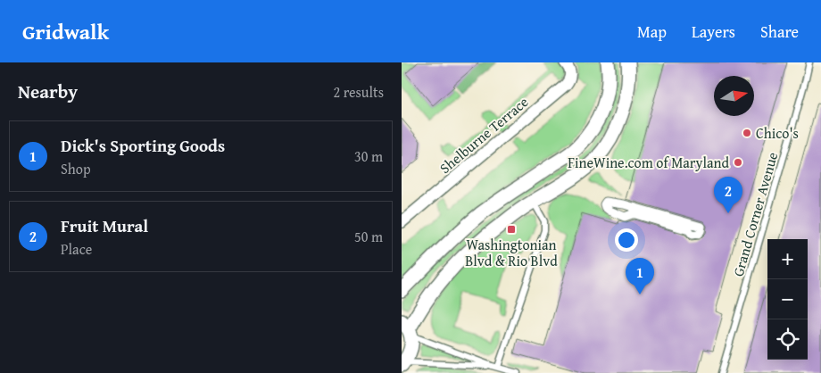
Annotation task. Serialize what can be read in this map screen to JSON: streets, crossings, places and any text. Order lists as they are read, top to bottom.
{
  "streets": {
    "street": ["Shelburne Terrace"],
    "lane": ["Grand Corner Avenue"]
  },
  "places": {
    "other": ["Chico's", "FineWine.com of Maryland"],
    "transit": ["Washingtonian Blvd & Rio Blvd"]
  },
  "north": "right",
  "page": {
    "header": "Gridwalk",
    "nav": ["Map", "Layers", "Share"],
    "heading": ["Nearby", "2 results"],
    "list": [
      {
        "mark": "1",
        "name": "Dick's Sporting Goods",
        "note": "Shop",
        "value": "30 m"
      },
      {
        "mark": "2",
        "name": "Fruit Mural",
        "note": "Place",
        "value": "50 m"
      }
    ],
    "pins": ["2", "1"],
    "map_buttons": ["+", "−"]
  }
}
